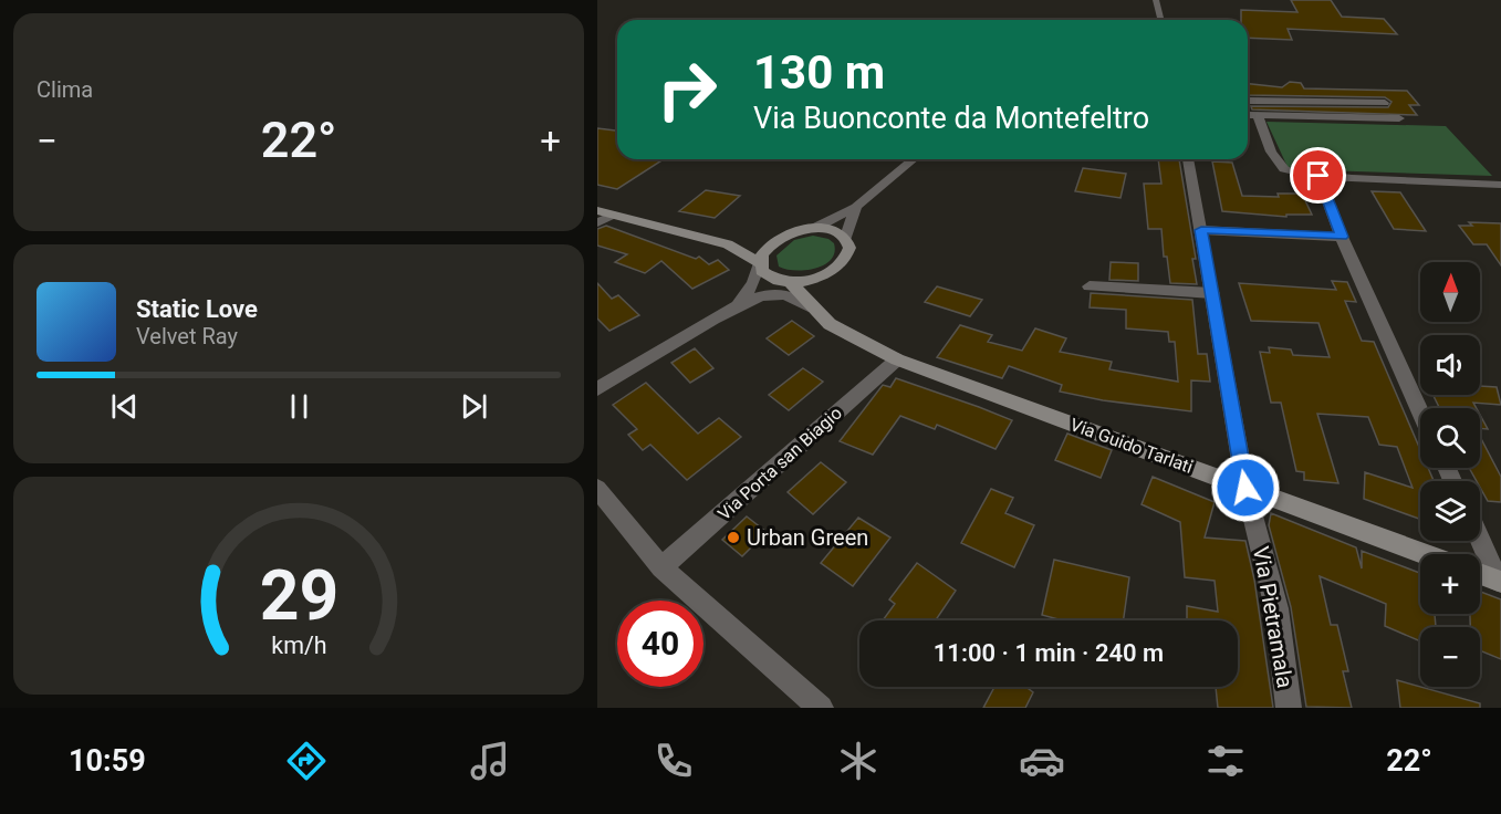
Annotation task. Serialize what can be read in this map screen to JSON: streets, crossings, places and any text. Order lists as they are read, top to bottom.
{
  "streets": {
    "main road": ["Via Guido Tarlati"],
    "street": ["Via Porta san Biagio", "Via Pietramala"]
  },
  "crossings": [
    ["Via Guido Tarlati", "Via Porta san Biagio"],
    ["Via Guido Tarlati", "Via Pietramala"]
  ],
  "places": ["Urban Green"],
  "north": "top",
  "page": {
    "tile": "Clima",
    "turn": ["130 m", "Via Buonconte da Montefeltro"],
    "heat": ["−", "22°", "+"],
    "map_buttons": ["+", "−"],
    "song": ["Static Love", "Velvet Ray"],
    "limit": "40",
    "trip": "11:00 · 1 min · 240 m",
    "tabs": ["10:59", "22°"],
    "gauge": ["29", "km/h"]
  }
}
